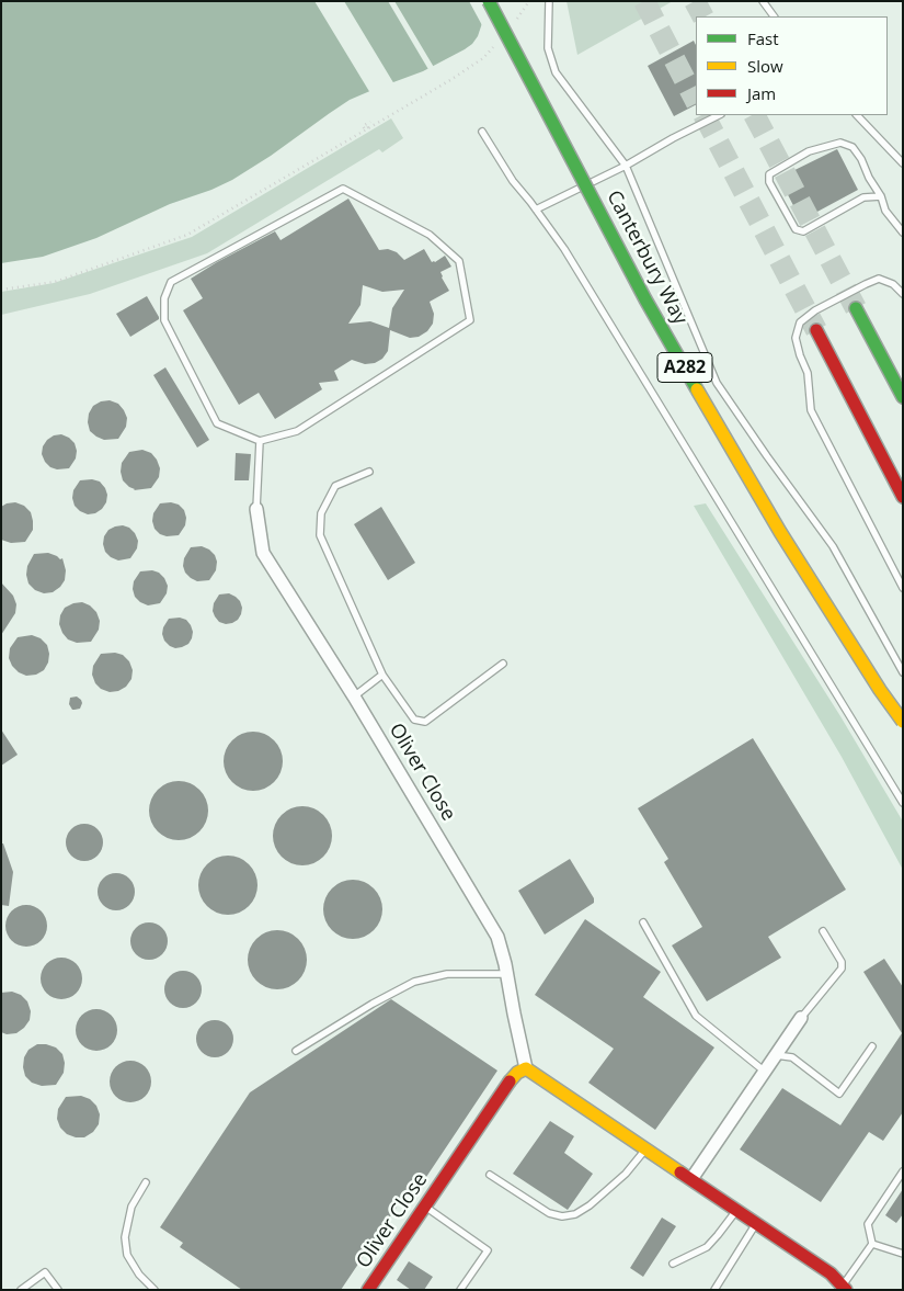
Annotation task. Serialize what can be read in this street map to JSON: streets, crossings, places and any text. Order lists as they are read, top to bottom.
{
  "streets": {
    "main road": ["Canterbury Way", "A282", "Oliver Close"]
  },
  "legend": ["Fast", "Slow", "Jam"]
}
